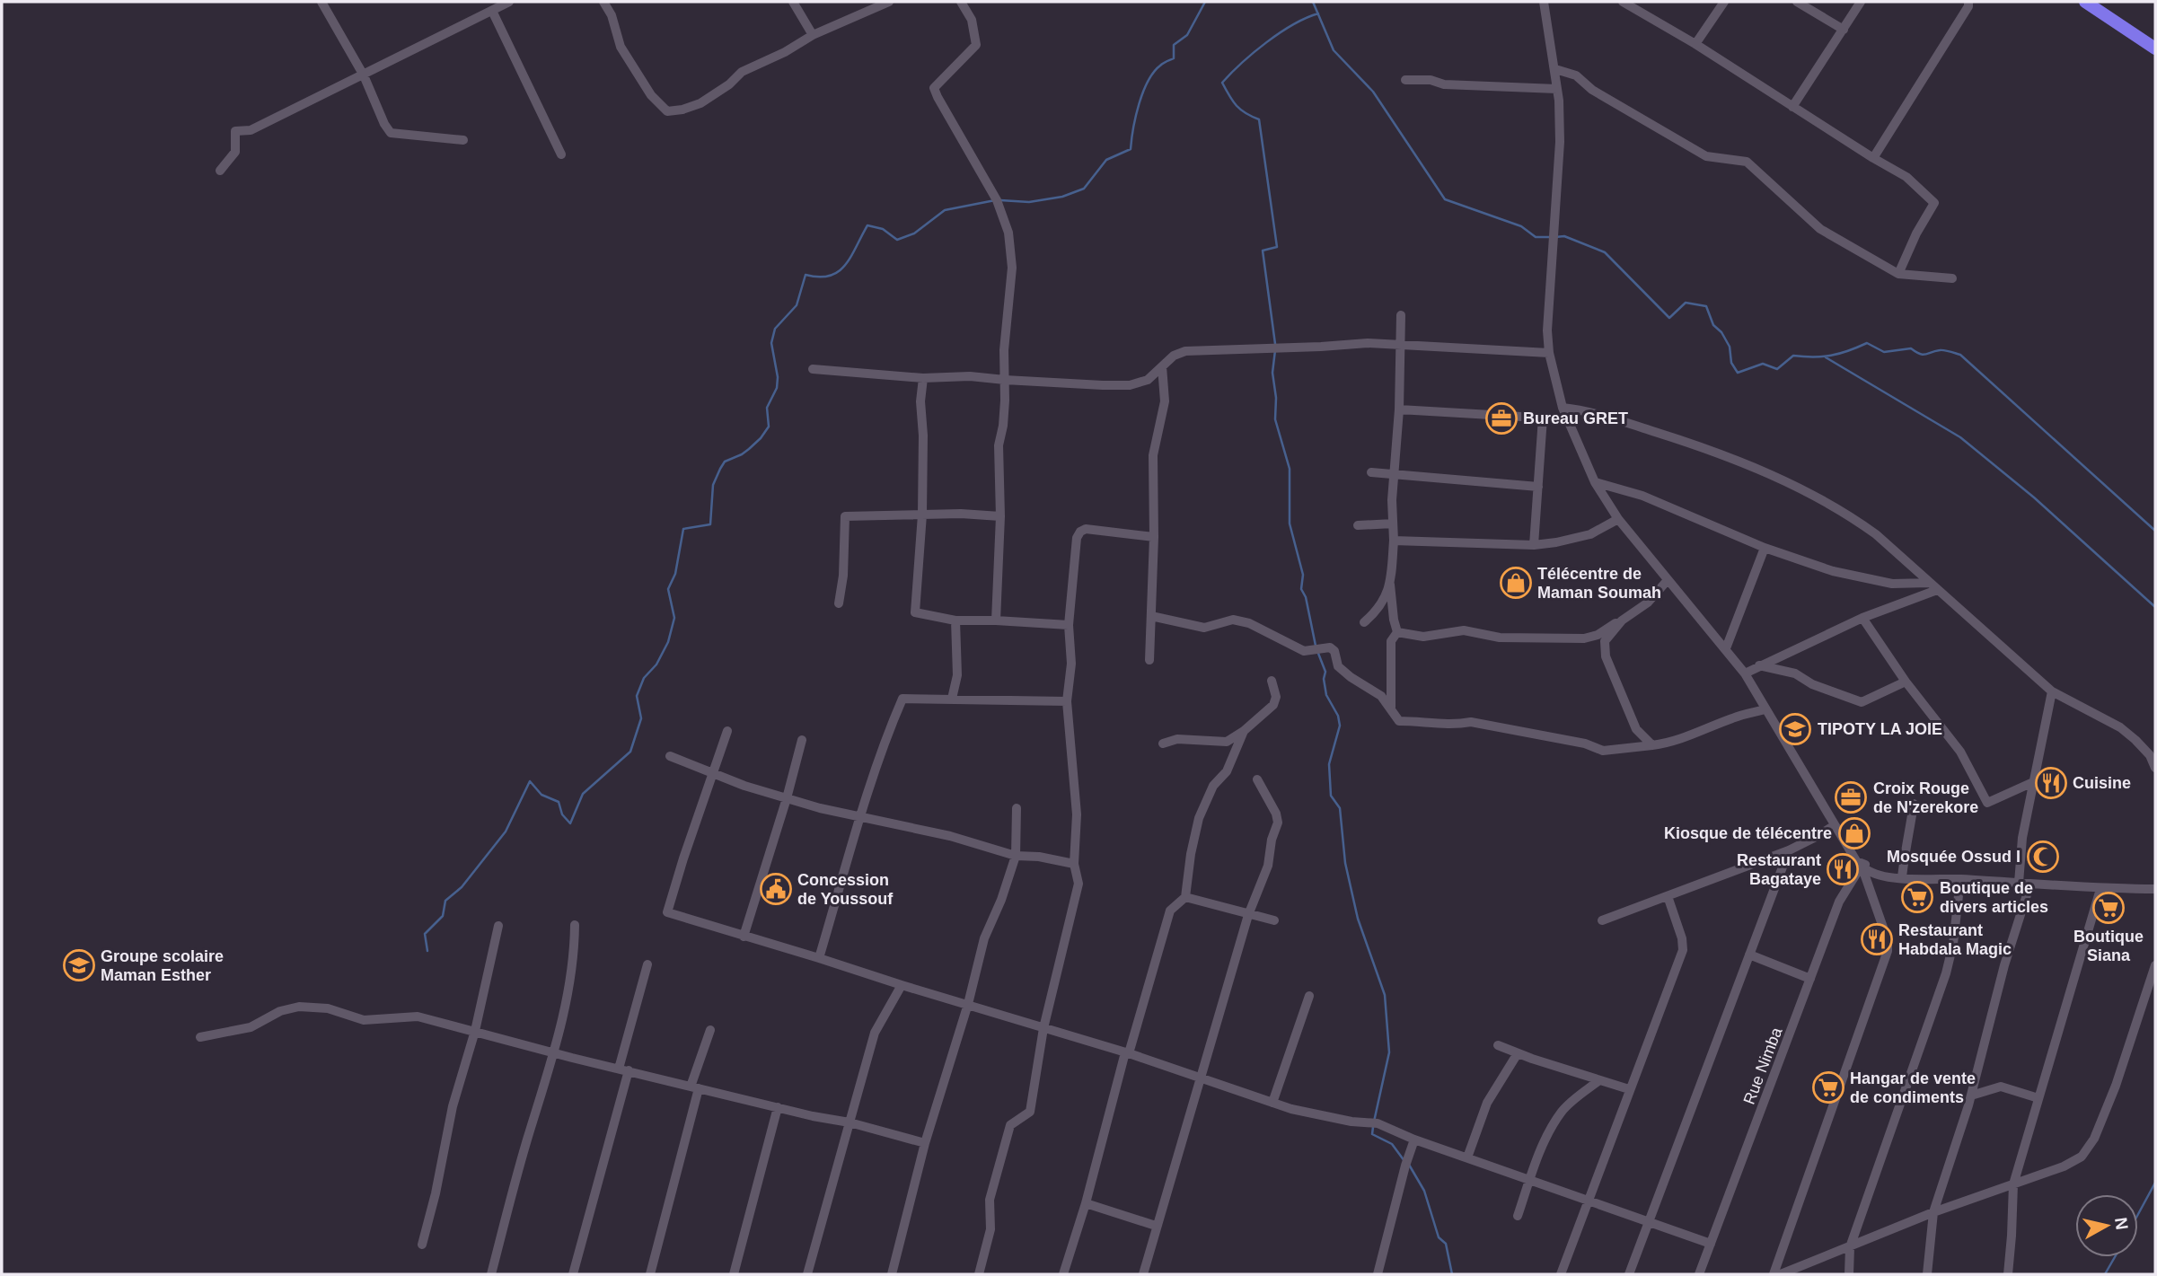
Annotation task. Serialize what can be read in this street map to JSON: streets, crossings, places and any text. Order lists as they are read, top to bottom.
{
  "streets": {
    "street": ["Rue Nimba"]
  },
  "places": {
    "office": ["Bureau GRET", "Croix Rouge de N'zerekore"],
    "shop": ["Télécentre de Maman Soumah", "Kiosque de télécentre"],
    "school or university": ["TIPOTY LA JOIE", "Groupe scolaire Maman Esther"],
    "restaurant": ["Cuisine", "Restaurant Bagataye", "Restaurant Habdala Magic"],
    "mosque": ["Mosquée Ossud I"],
    "public building": ["Concession de Youssouf"],
    "supermarket": ["Boutique de divers articles", "Boutique Siana", "Hangar de vente de condiments"]
  },
  "north": "right"
}
